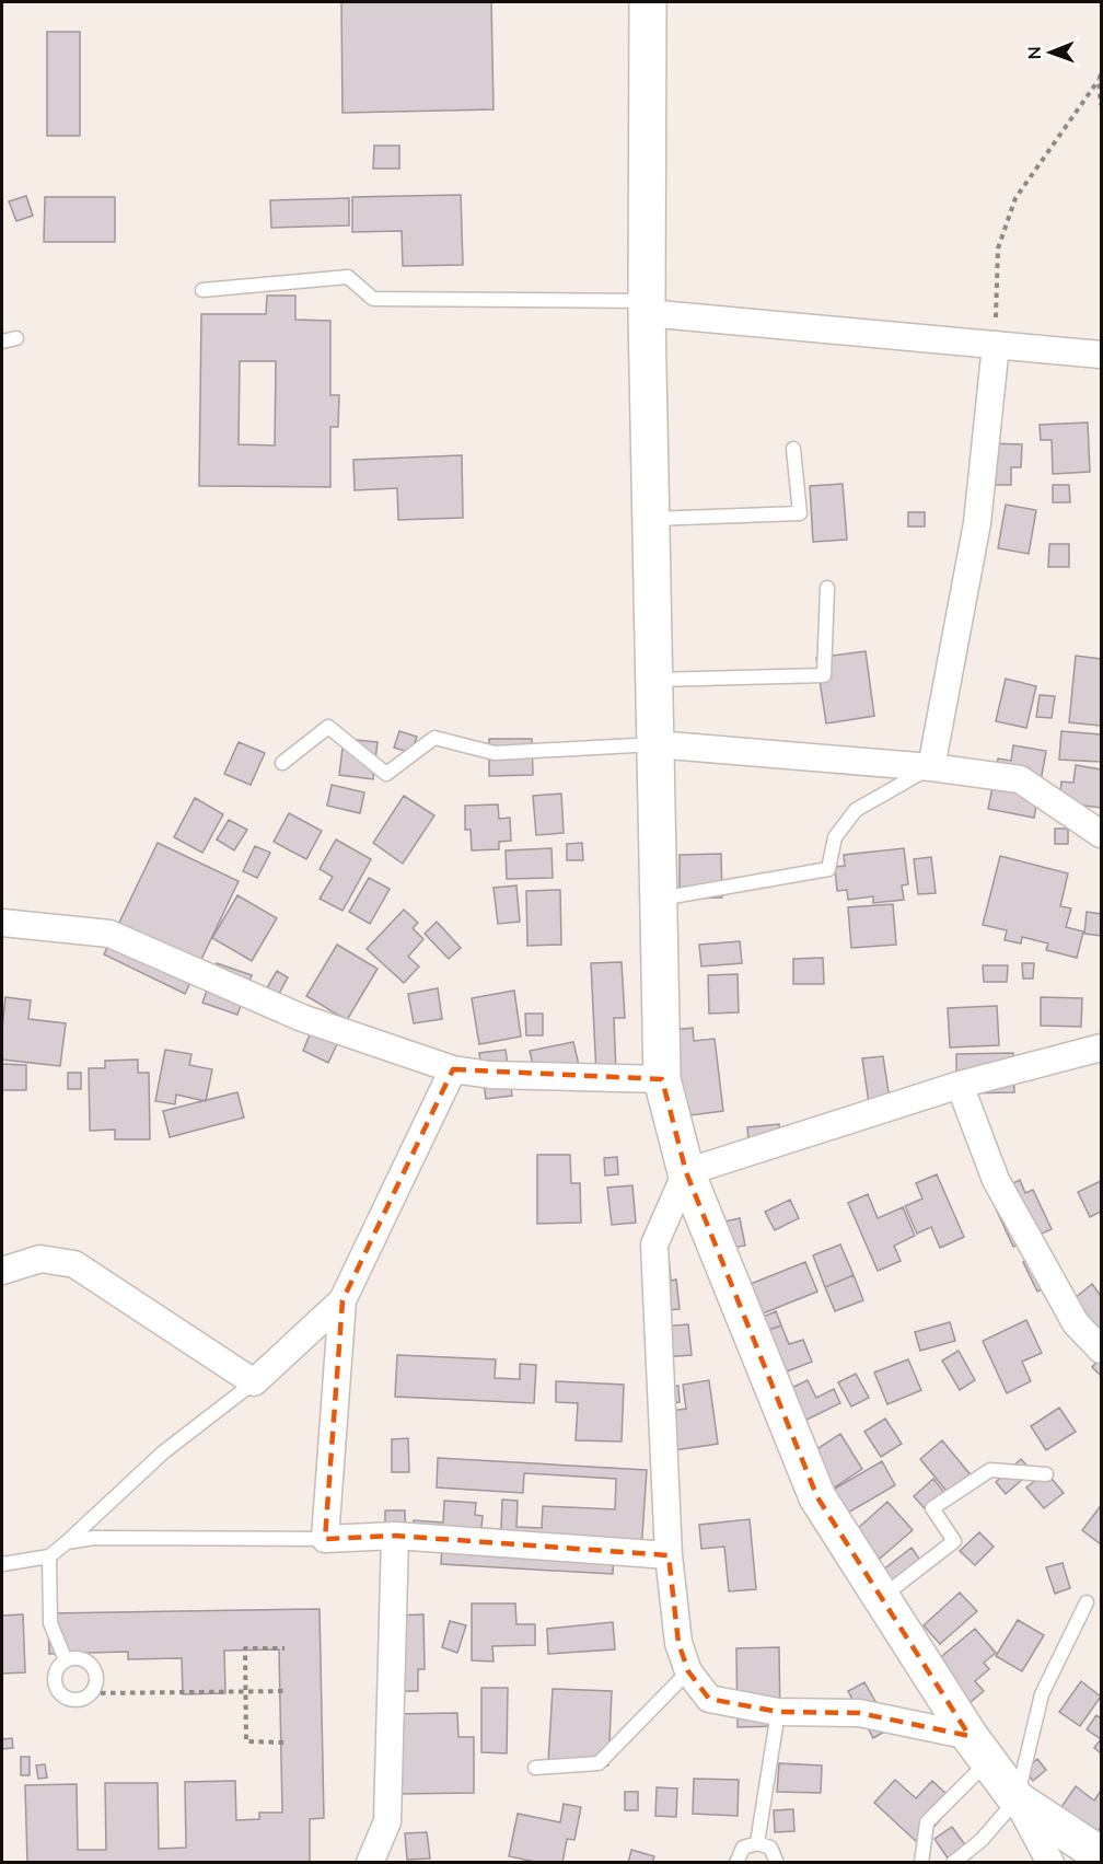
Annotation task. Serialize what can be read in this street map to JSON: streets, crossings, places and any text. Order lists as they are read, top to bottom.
{
  "north": "left"
}
